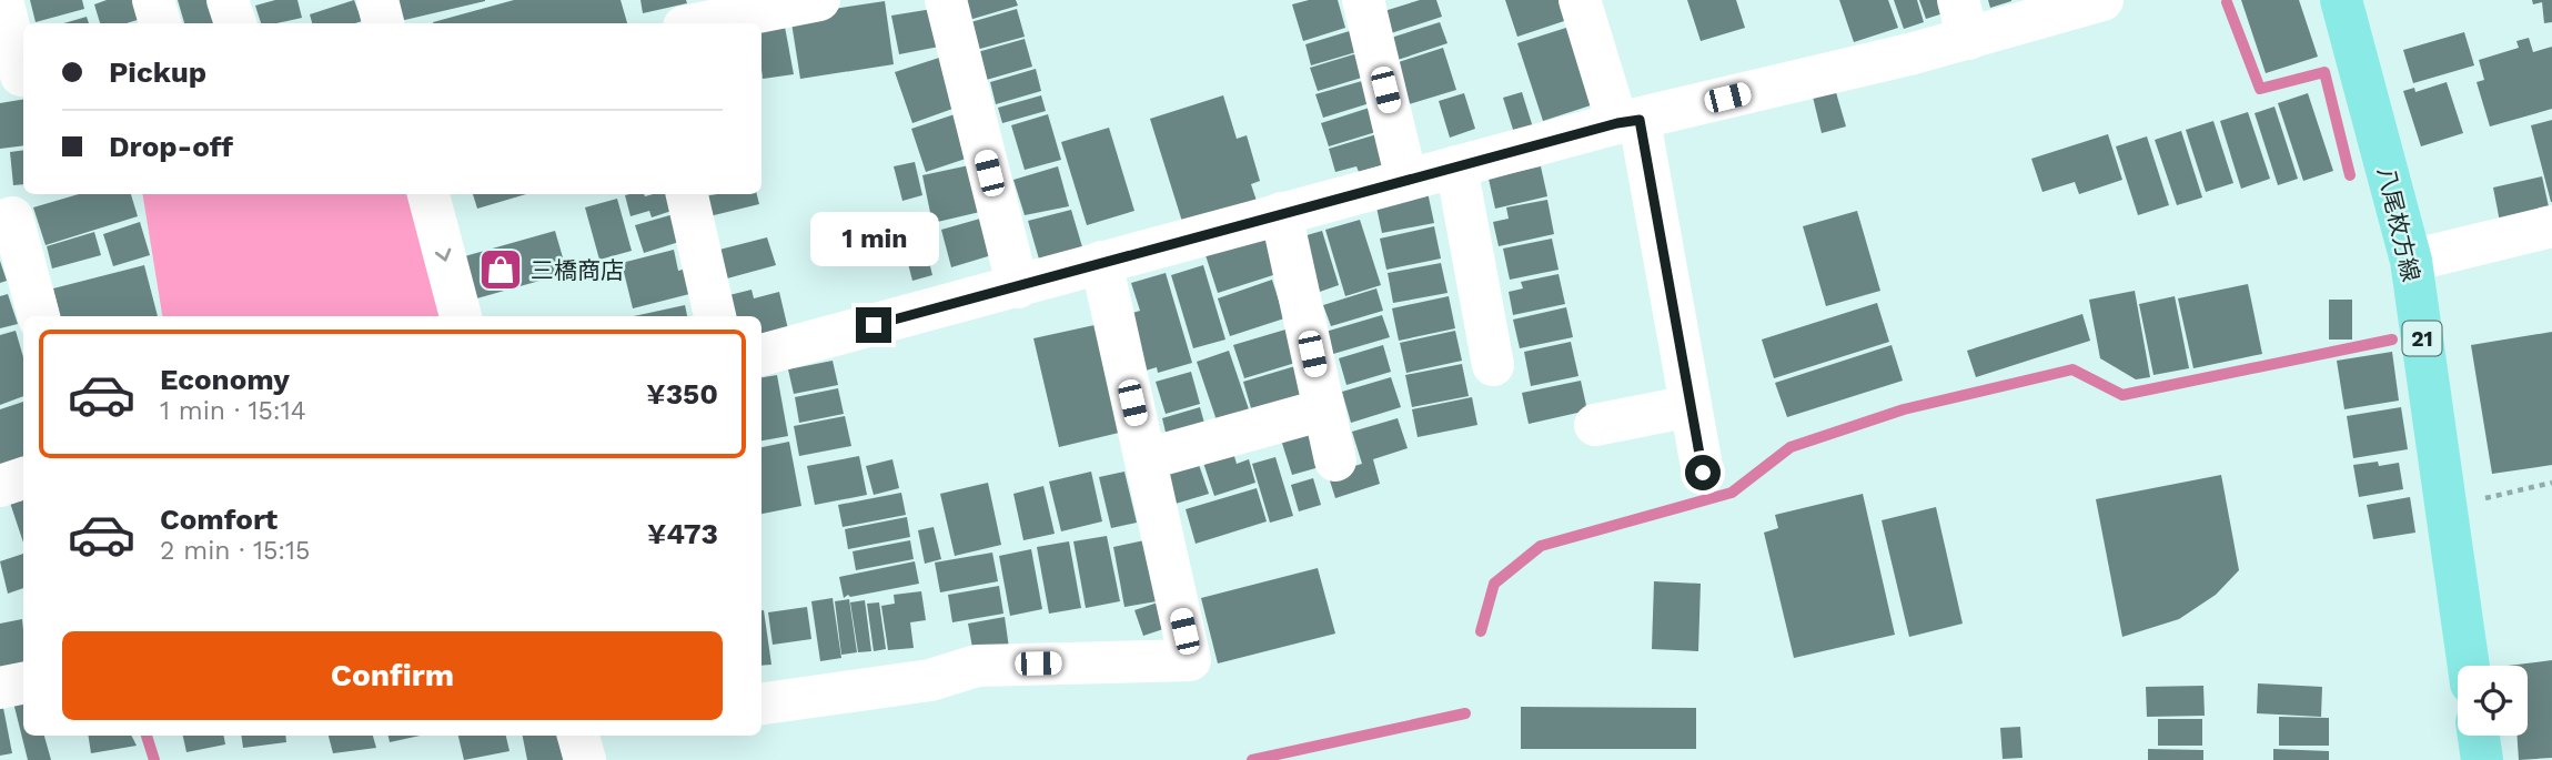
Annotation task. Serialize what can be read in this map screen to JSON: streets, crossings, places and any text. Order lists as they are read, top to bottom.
{
  "streets": {
    "main road": ["八尾枚方線", "21"]
  },
  "places": {
    "shop": ["三橋商店"]
  },
  "page": {
    "banner": ["Pickup", "Drop-off"],
    "bubble": "1 min",
    "list": [
      {
        "name": "Economy",
        "note": "1 min · 15:14",
        "value": "¥350"
      },
      {
        "name": "Comfort",
        "note": "2 min · 15:15",
        "value": "¥473"
      }
    ],
    "buttons": "Confirm"
  }
}
